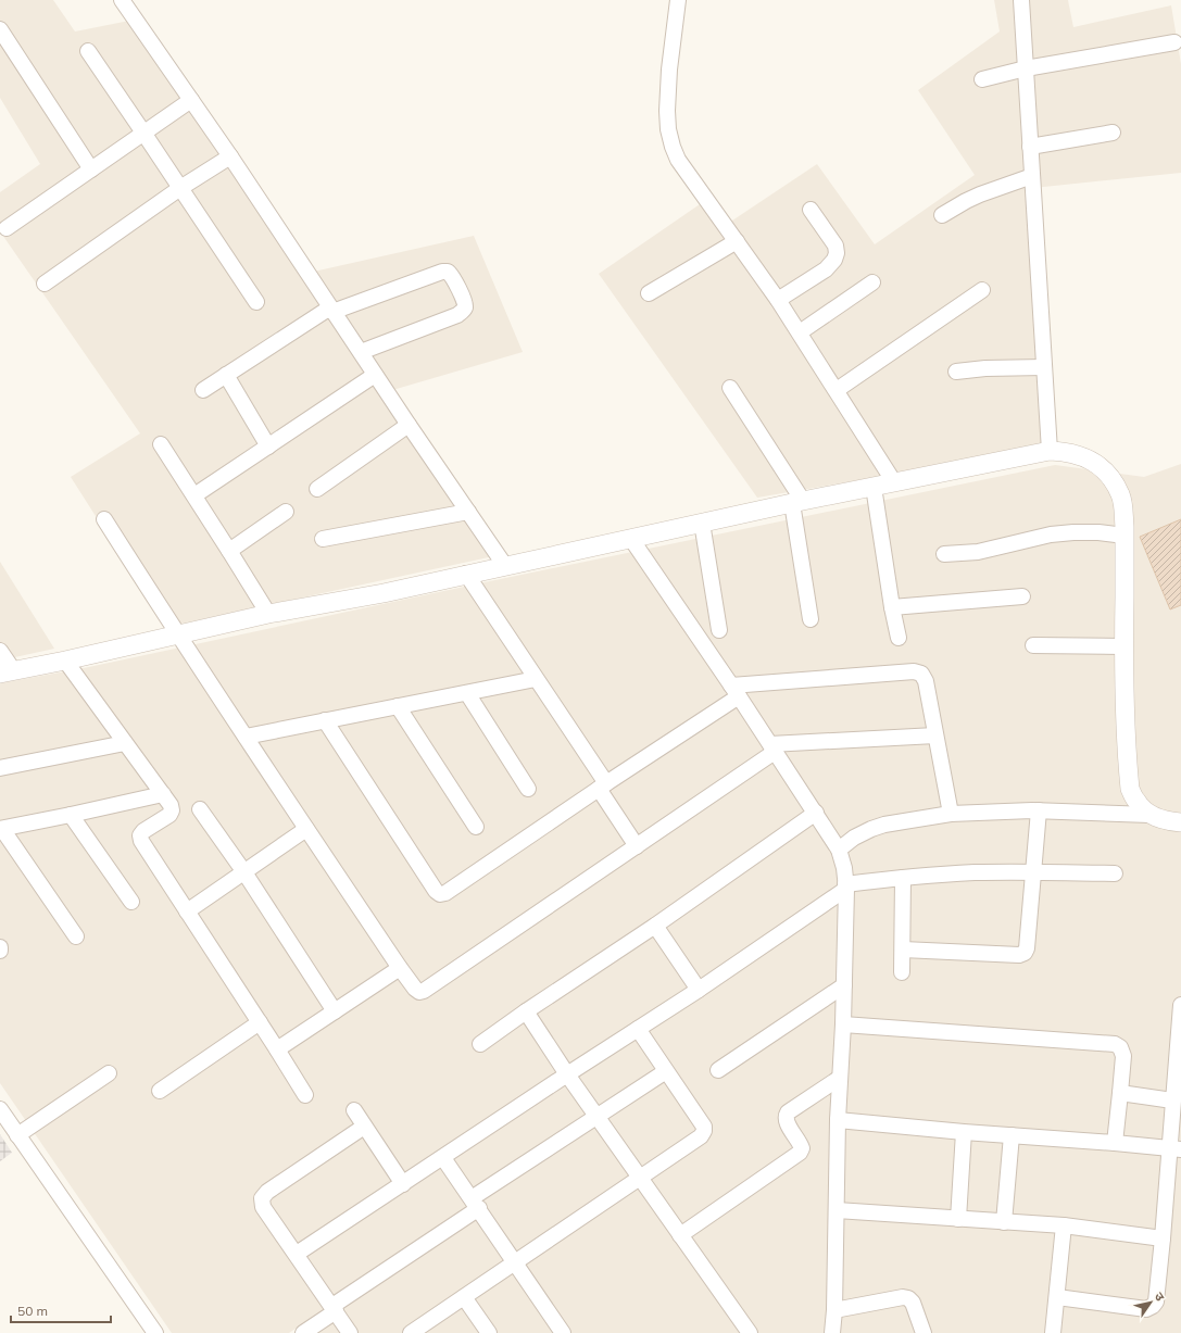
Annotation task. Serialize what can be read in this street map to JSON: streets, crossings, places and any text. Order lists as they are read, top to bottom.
{
  "scale_bar": "50 m",
  "north": "top right"
}
